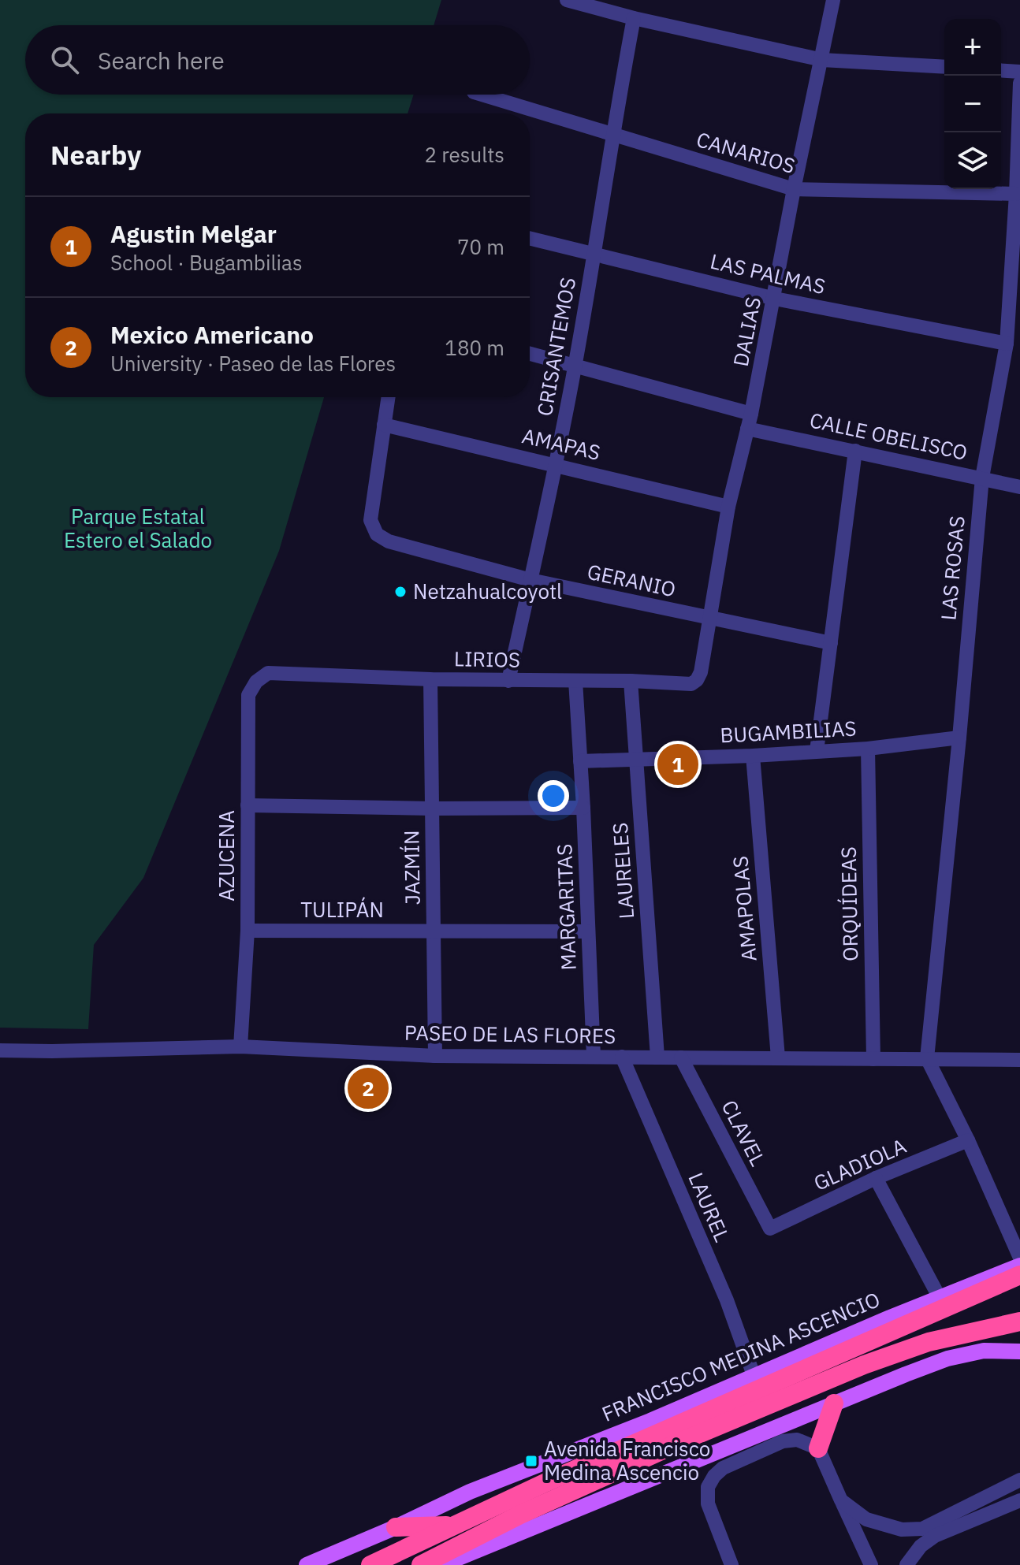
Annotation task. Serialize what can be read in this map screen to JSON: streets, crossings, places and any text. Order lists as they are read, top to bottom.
{
  "streets": {
    "highway": ["FRANCISCO MEDINA ASCENCIO"],
    "street": [
      "CANARIOS",
      "LAS PALMAS",
      "DALIAS",
      "CRISANTEMOS",
      "CALLE OBELISCO",
      "AMAPAS",
      "LAS ROSAS",
      "GERANIO",
      "LIRIOS",
      "BUGAMBILIAS",
      "AZUCENA",
      "JAZMÍN",
      "LAURELES",
      "ORQUÍDEAS",
      "MARGARITAS",
      "AMAPOLAS",
      "TULIPÁN",
      "PASEO DE LAS FLORES",
      "CLAVEL",
      "GLADIOLA",
      "LAUREL"
    ]
  },
  "crossings": [
    ["CANARIOS", "DALIAS"],
    ["CANARIOS", "CRISANTEMOS"],
    ["CANARIOS", "LAS ROSAS"],
    ["LAS PALMAS", "DALIAS"],
    ["LAS PALMAS", "CRISANTEMOS"],
    ["LAS PALMAS", "LAS ROSAS"],
    ["DALIAS", "CALLE OBELISCO"],
    ["DALIAS", "AMAPAS"],
    ["DALIAS", "GERANIO"],
    ["DALIAS", "LIRIOS"],
    ["CRISANTEMOS", "CALLE OBELISCO"],
    ["CRISANTEMOS", "AMAPAS"],
    ["CRISANTEMOS", "GERANIO"],
    ["CRISANTEMOS", "LIRIOS"],
    ["CALLE OBELISCO", "LAS ROSAS"],
    ["AMAPAS", "GERANIO"],
    ["LAS ROSAS", "BUGAMBILIAS"],
    ["LAS ROSAS", "PASEO DE LAS FLORES"],
    ["LIRIOS", "AZUCENA"],
    ["LIRIOS", "JAZMÍN"],
    ["LIRIOS", "LAURELES"],
    ["LIRIOS", "MARGARITAS"],
    ["BUGAMBILIAS", "LAURELES"],
    ["BUGAMBILIAS", "ORQUÍDEAS"],
    ["BUGAMBILIAS", "MARGARITAS"],
    ["BUGAMBILIAS", "AMAPOLAS"],
    ["AZUCENA", "TULIPÁN"],
    ["AZUCENA", "PASEO DE LAS FLORES"],
    ["JAZMÍN", "TULIPÁN"],
    ["JAZMÍN", "PASEO DE LAS FLORES"],
    ["LAURELES", "PASEO DE LAS FLORES"],
    ["ORQUÍDEAS", "PASEO DE LAS FLORES"],
    ["MARGARITAS", "TULIPÁN"],
    ["MARGARITAS", "PASEO DE LAS FLORES"],
    ["AMAPOLAS", "PASEO DE LAS FLORES"],
    ["PASEO DE LAS FLORES", "CLAVEL"],
    ["PASEO DE LAS FLORES", "LAUREL"],
    ["CLAVEL", "GLADIOLA"],
    ["LAUREL", "FRANCISCO MEDINA ASCENCIO"]
  ],
  "parks": ["Parque Estatal Estero el Salado"],
  "places": {
    "other": ["Netzahualcoyotl"],
    "transit": ["Avenida Francisco Medina Ascencio"]
  },
  "page": {
    "map_buttons": ["+", "−"],
    "search": "Search here",
    "heading": ["Nearby", "2 results"],
    "list": [
      {
        "mark": "1",
        "name": "Agustin Melgar",
        "note": "School · Bugambilias",
        "value": "70 m"
      },
      {
        "mark": "2",
        "name": "Mexico Americano",
        "note": "University · Paseo de las Flores",
        "value": "180 m"
      }
    ],
    "pins": ["1", "2"]
  }
}
